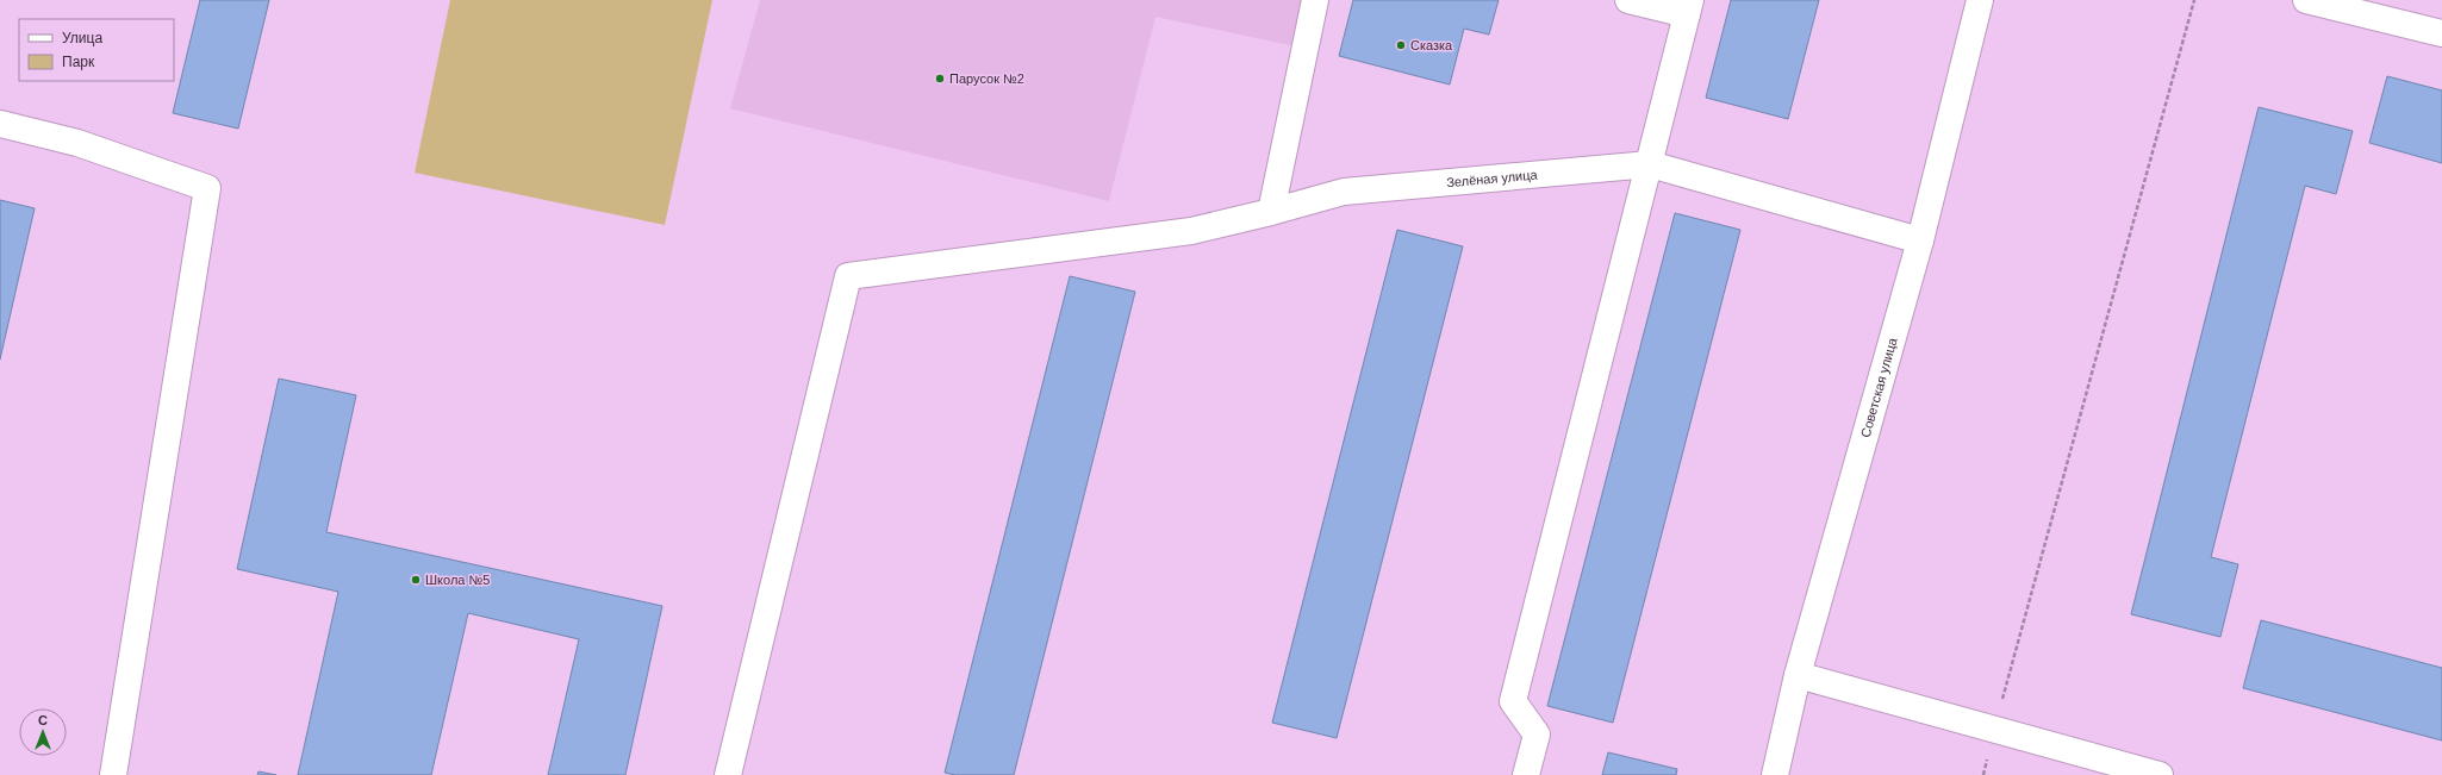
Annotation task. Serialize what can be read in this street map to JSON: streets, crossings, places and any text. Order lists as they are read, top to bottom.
{
  "streets": {
    "street": ["Зелёная улица", "Советская улица"]
  },
  "crossings": [
    ["Зелёная улица", "Советская улица"]
  ],
  "places": ["Сказка", "Парусок №2", "Школа №5"],
  "legend": ["Улица", "Парк"],
  "north": "top"
}
